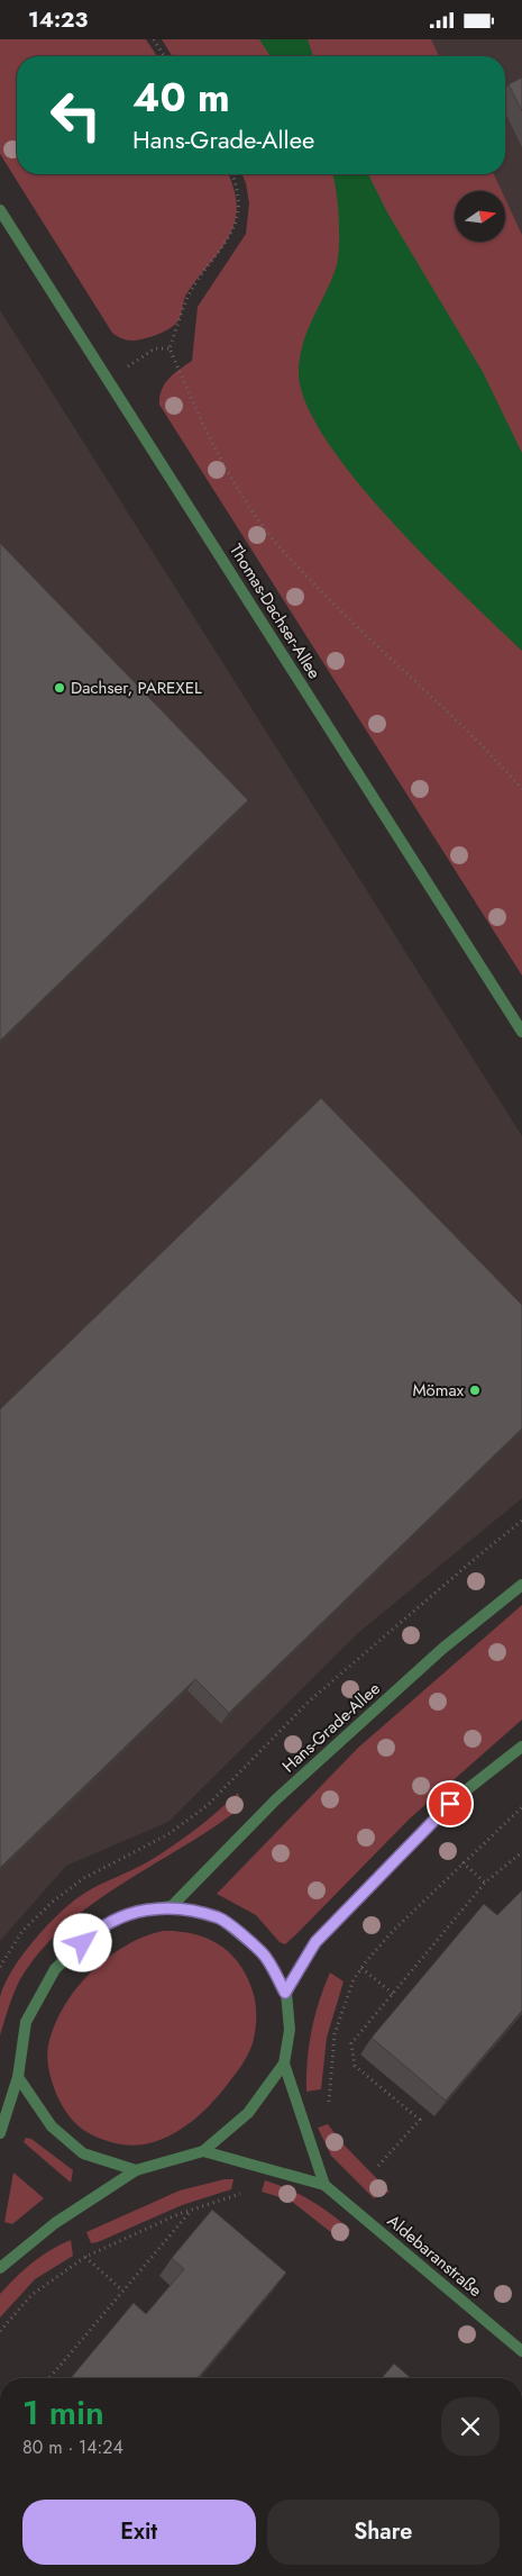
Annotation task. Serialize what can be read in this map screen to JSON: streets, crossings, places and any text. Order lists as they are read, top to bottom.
{
  "streets": {
    "street": ["Thomas-Dachser-Allee", "Hans-Grade-Allee", "Aldebaranstraße"]
  },
  "places": ["Dachser, PAREXEL", "Mömax"],
  "north": "right",
  "page": {
    "status": "14:23",
    "turn": ["40 m", "Hans-Grade-Allee"],
    "heading": ["1 min", "80 m · 14:24"],
    "buttons": ["Exit", "Share"]
  }
}
